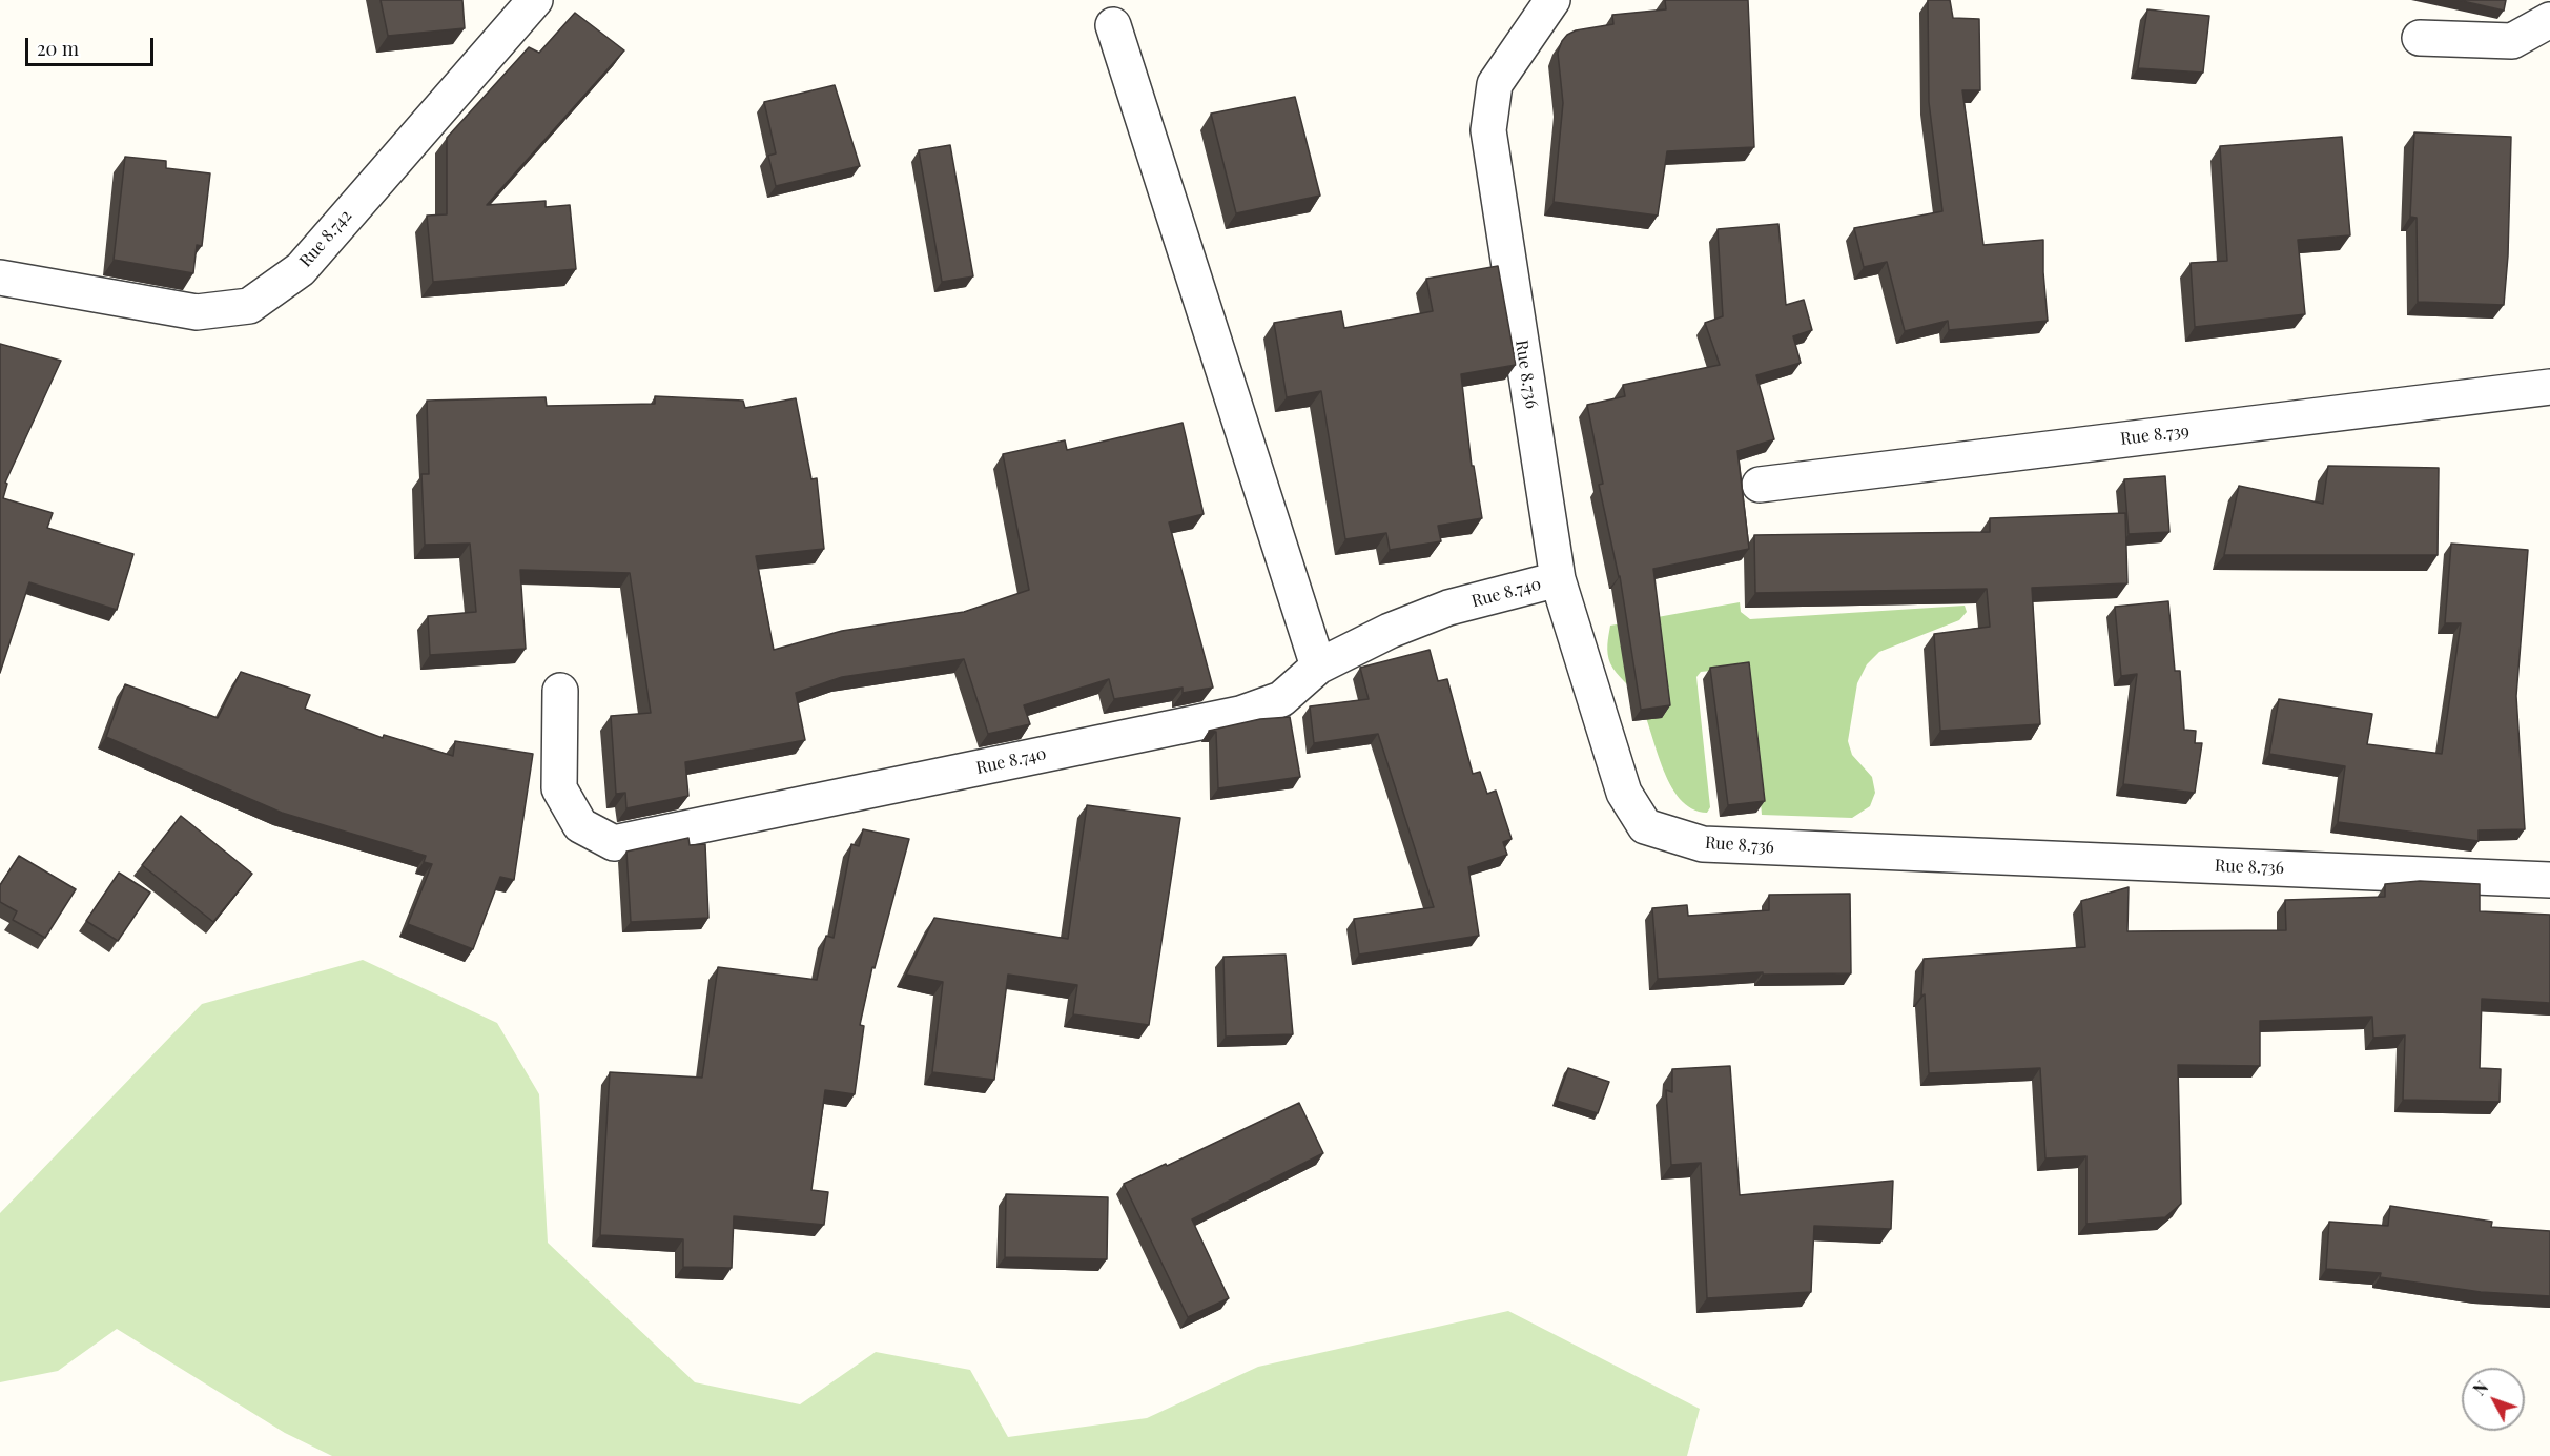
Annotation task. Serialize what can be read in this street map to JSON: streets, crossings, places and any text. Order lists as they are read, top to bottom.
{
  "streets": {
    "street": [
      "Rue 8.742",
      "Rue 8.736",
      "Rue 8.739",
      "Rue 8.740"
    ]
  },
  "crossings": [
    ["Rue 8.736", "Rue 8.740"]
  ],
  "scale_bar": "20 m",
  "north": "top left"
}
